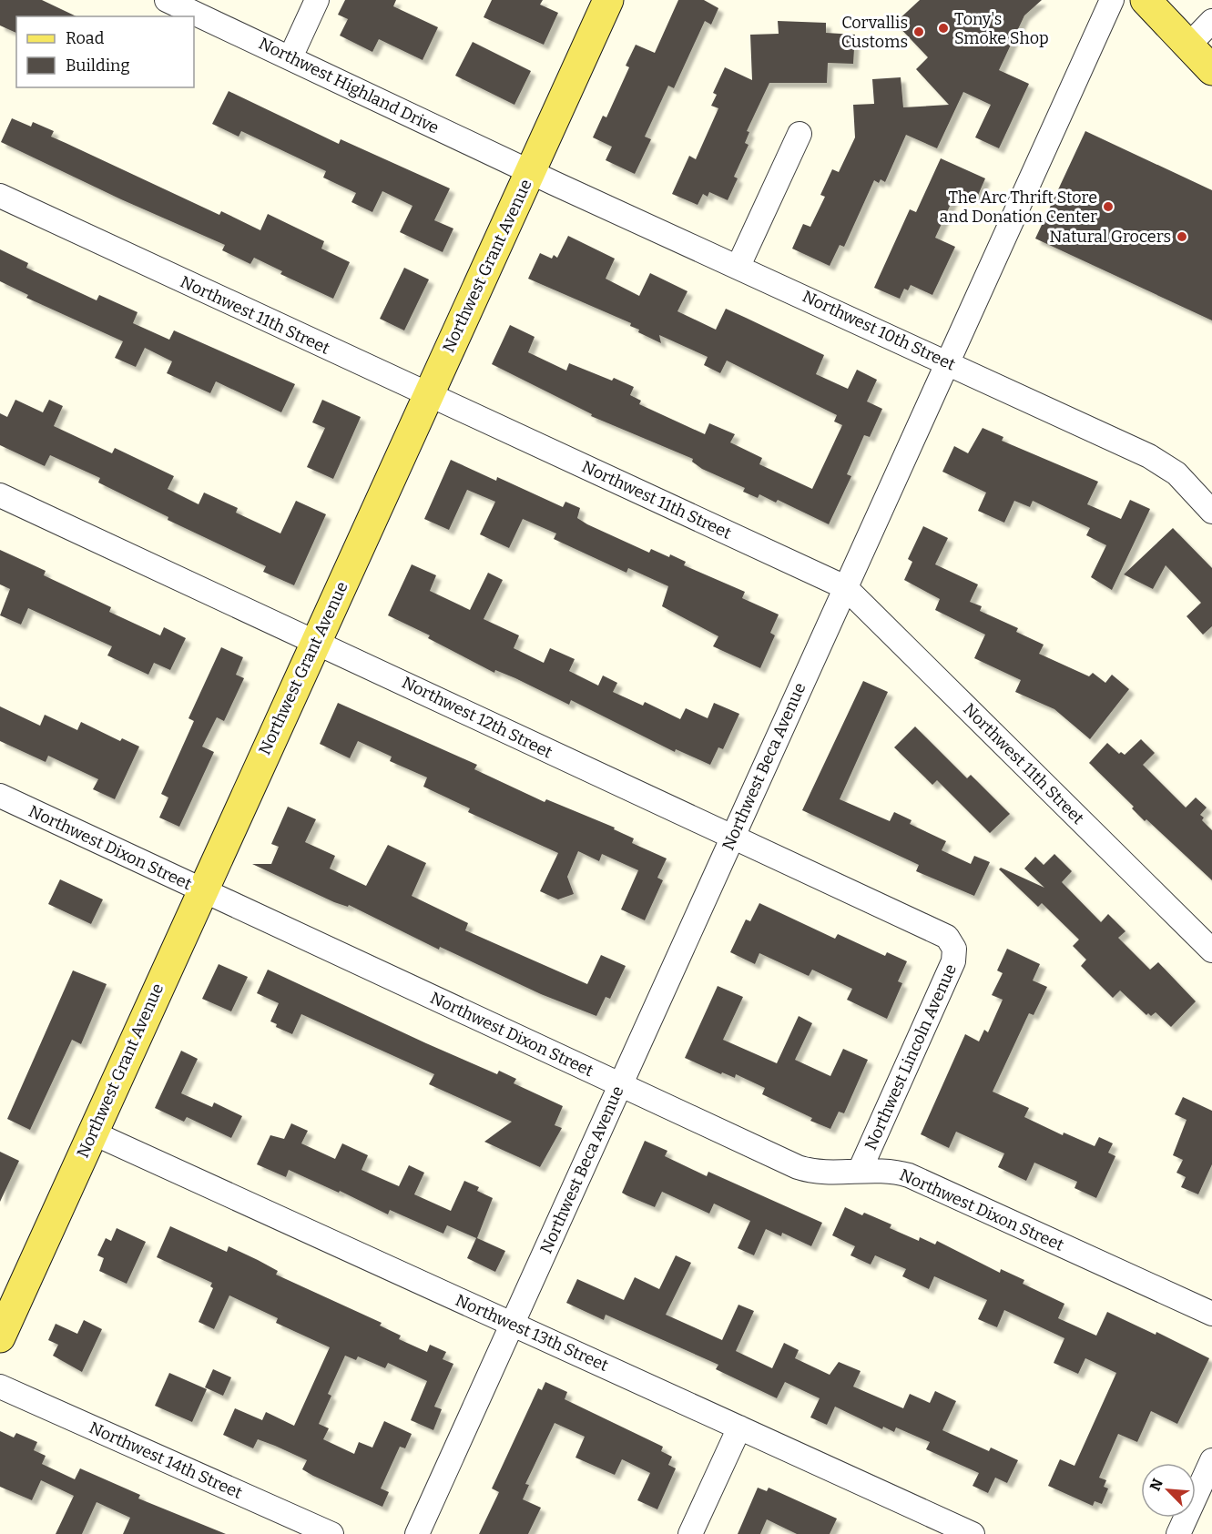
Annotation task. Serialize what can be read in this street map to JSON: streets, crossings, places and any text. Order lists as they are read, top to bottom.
{
  "streets": {
    "main road": ["Northwest Grant Avenue"],
    "street": [
      "Northwest Highland Drive",
      "Northwest 11th Street",
      "Northwest 10th Street",
      "Northwest 12th Street",
      "Northwest Beca Avenue",
      "Northwest Dixon Street",
      "Northwest Lincoln Avenue",
      "Northwest 13th Street",
      "Northwest 14th Street"
    ]
  },
  "crossings": [
    ["Northwest Highland Drive", "Northwest Grant Avenue"],
    ["Northwest Highland Drive", "Northwest 10th Street"],
    ["Northwest Grant Avenue", "Northwest 11th Street"],
    ["Northwest Grant Avenue", "Northwest 10th Street"],
    ["Northwest Grant Avenue", "Northwest 12th Street"],
    ["Northwest Grant Avenue", "Northwest Dixon Street"],
    ["Northwest Grant Avenue", "Northwest 13th Street"],
    ["Northwest 11th Street", "Northwest Beca Avenue"],
    ["Northwest 10th Street", "Northwest Beca Avenue"],
    ["Northwest 12th Street", "Northwest Beca Avenue"],
    ["Northwest 12th Street", "Northwest Lincoln Avenue"],
    ["Northwest Beca Avenue", "Northwest Dixon Street"],
    ["Northwest Beca Avenue", "Northwest 13th Street"],
    ["Northwest Dixon Street", "Northwest Lincoln Avenue"]
  ],
  "places": [
    "Tony's Smoke Shop",
    "Corvallis Customs",
    "The Arc Thrift Store and Donation Center",
    "Natural Grocers"
  ],
  "legend": ["Road", "Building"],
  "north": "top left"
}
